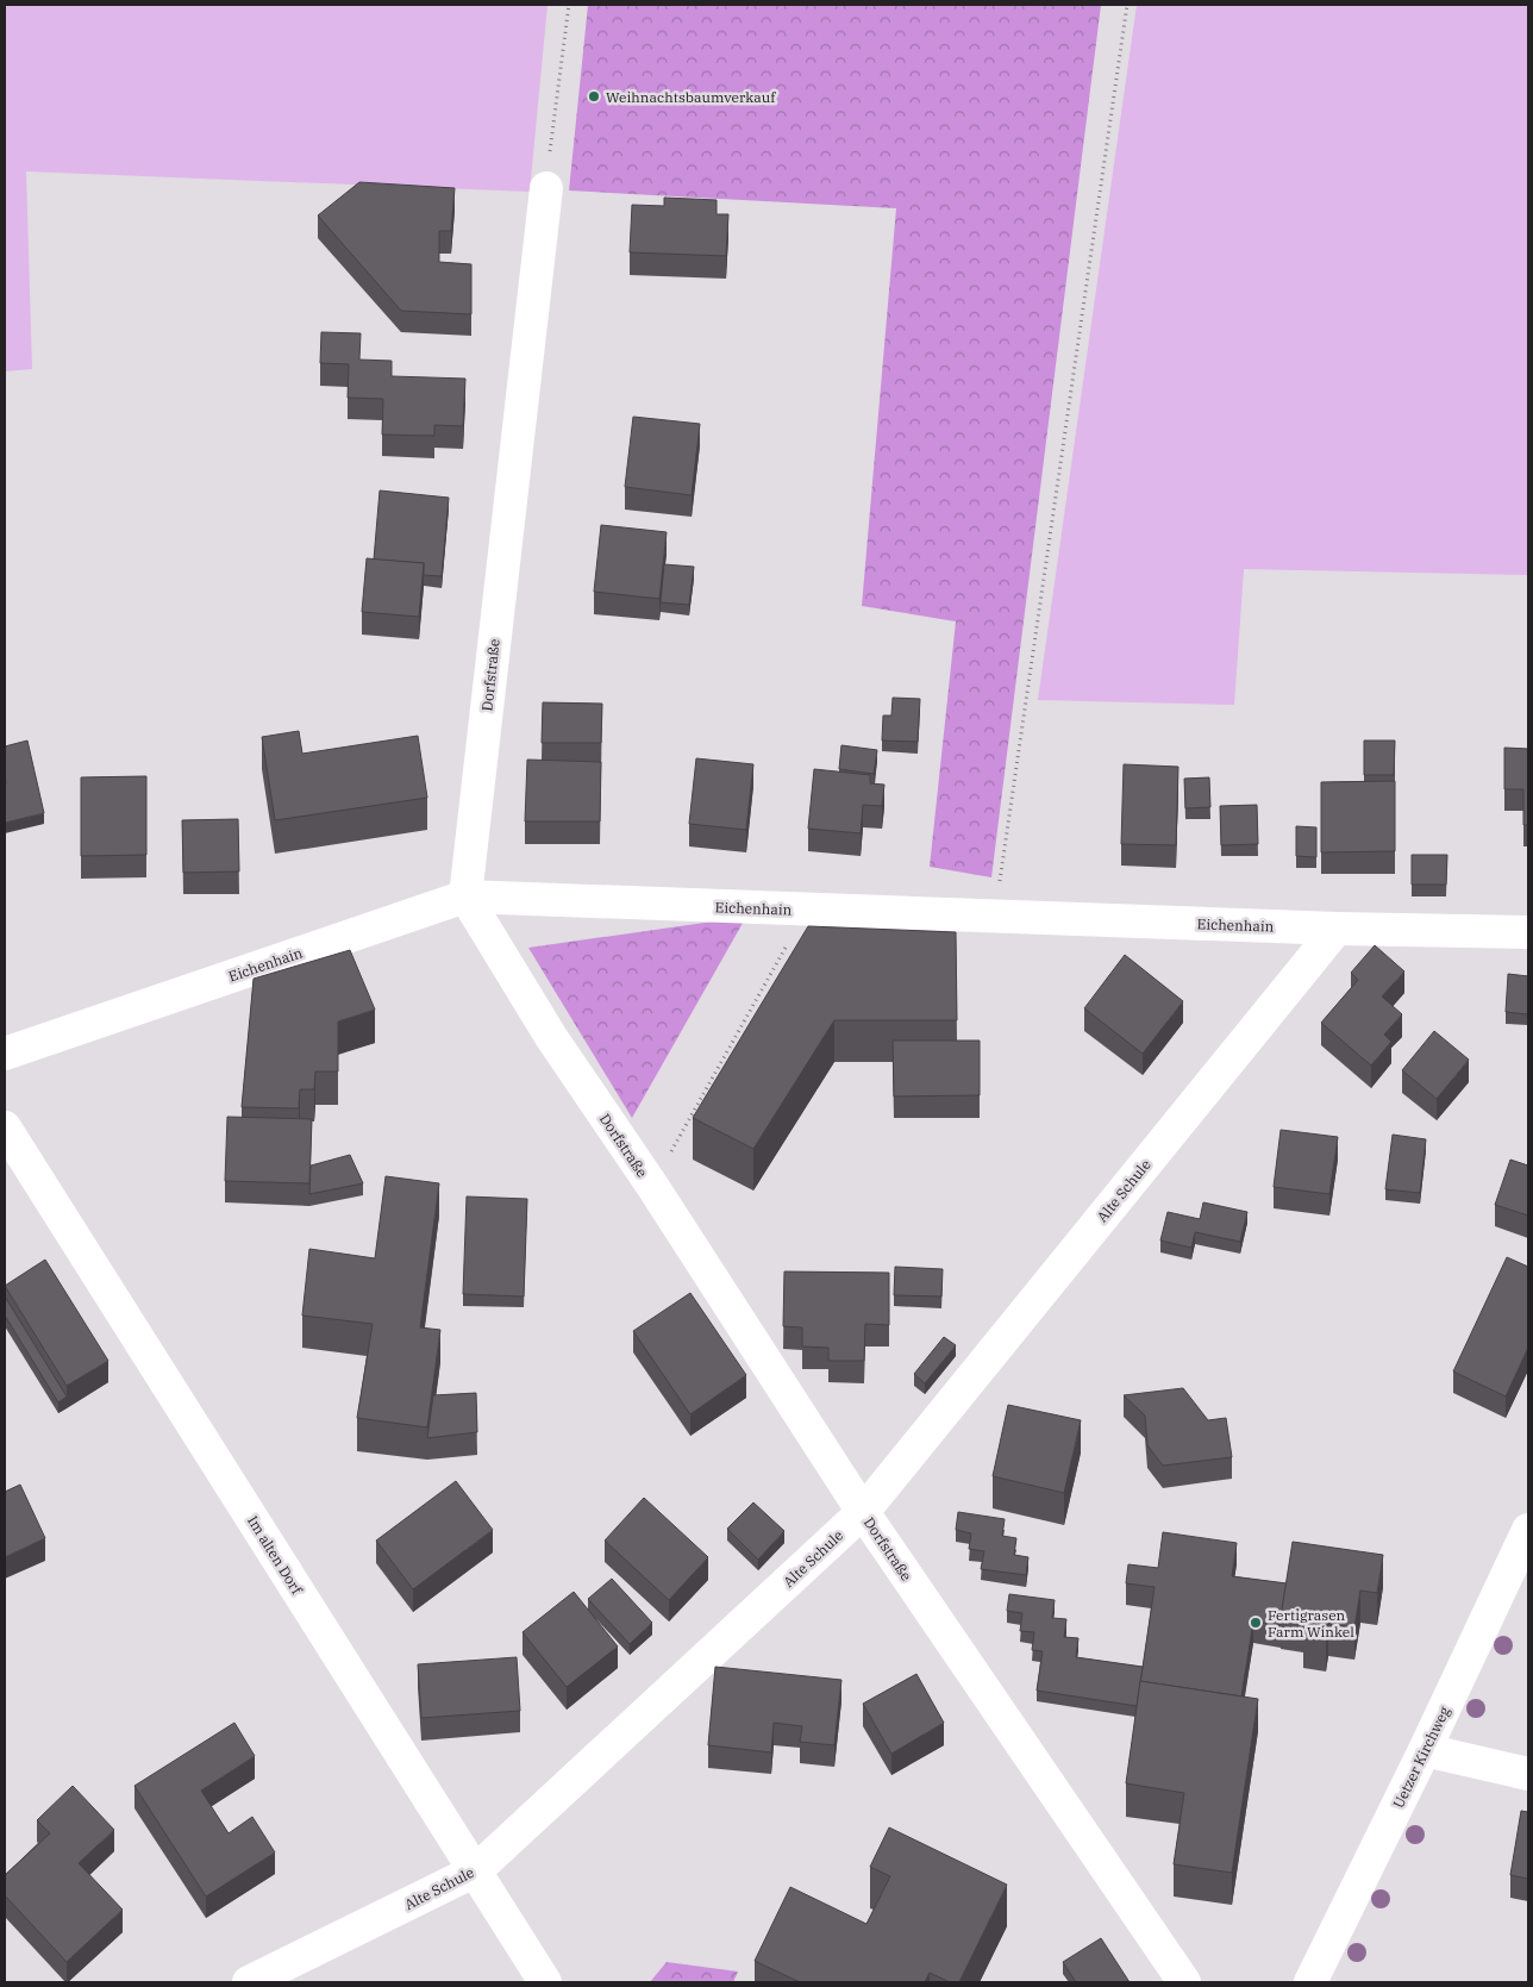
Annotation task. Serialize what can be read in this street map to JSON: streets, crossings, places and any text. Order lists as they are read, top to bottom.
{
  "streets": {
    "street": [
      "Dorfstraße",
      "Eichenhain",
      "Alte Schule",
      "Im alten Dorf",
      "Uetzer Kirchweg"
    ]
  },
  "crossings": [
    ["Dorfstraße", "Eichenhain"],
    ["Dorfstraße", "Alte Schule"],
    ["Eichenhain", "Alte Schule"],
    ["Alte Schule", "Im alten Dorf"]
  ],
  "places": ["Weihnachtsbaumverkauf", "Fertigrasen Farm Winkel"]
}
